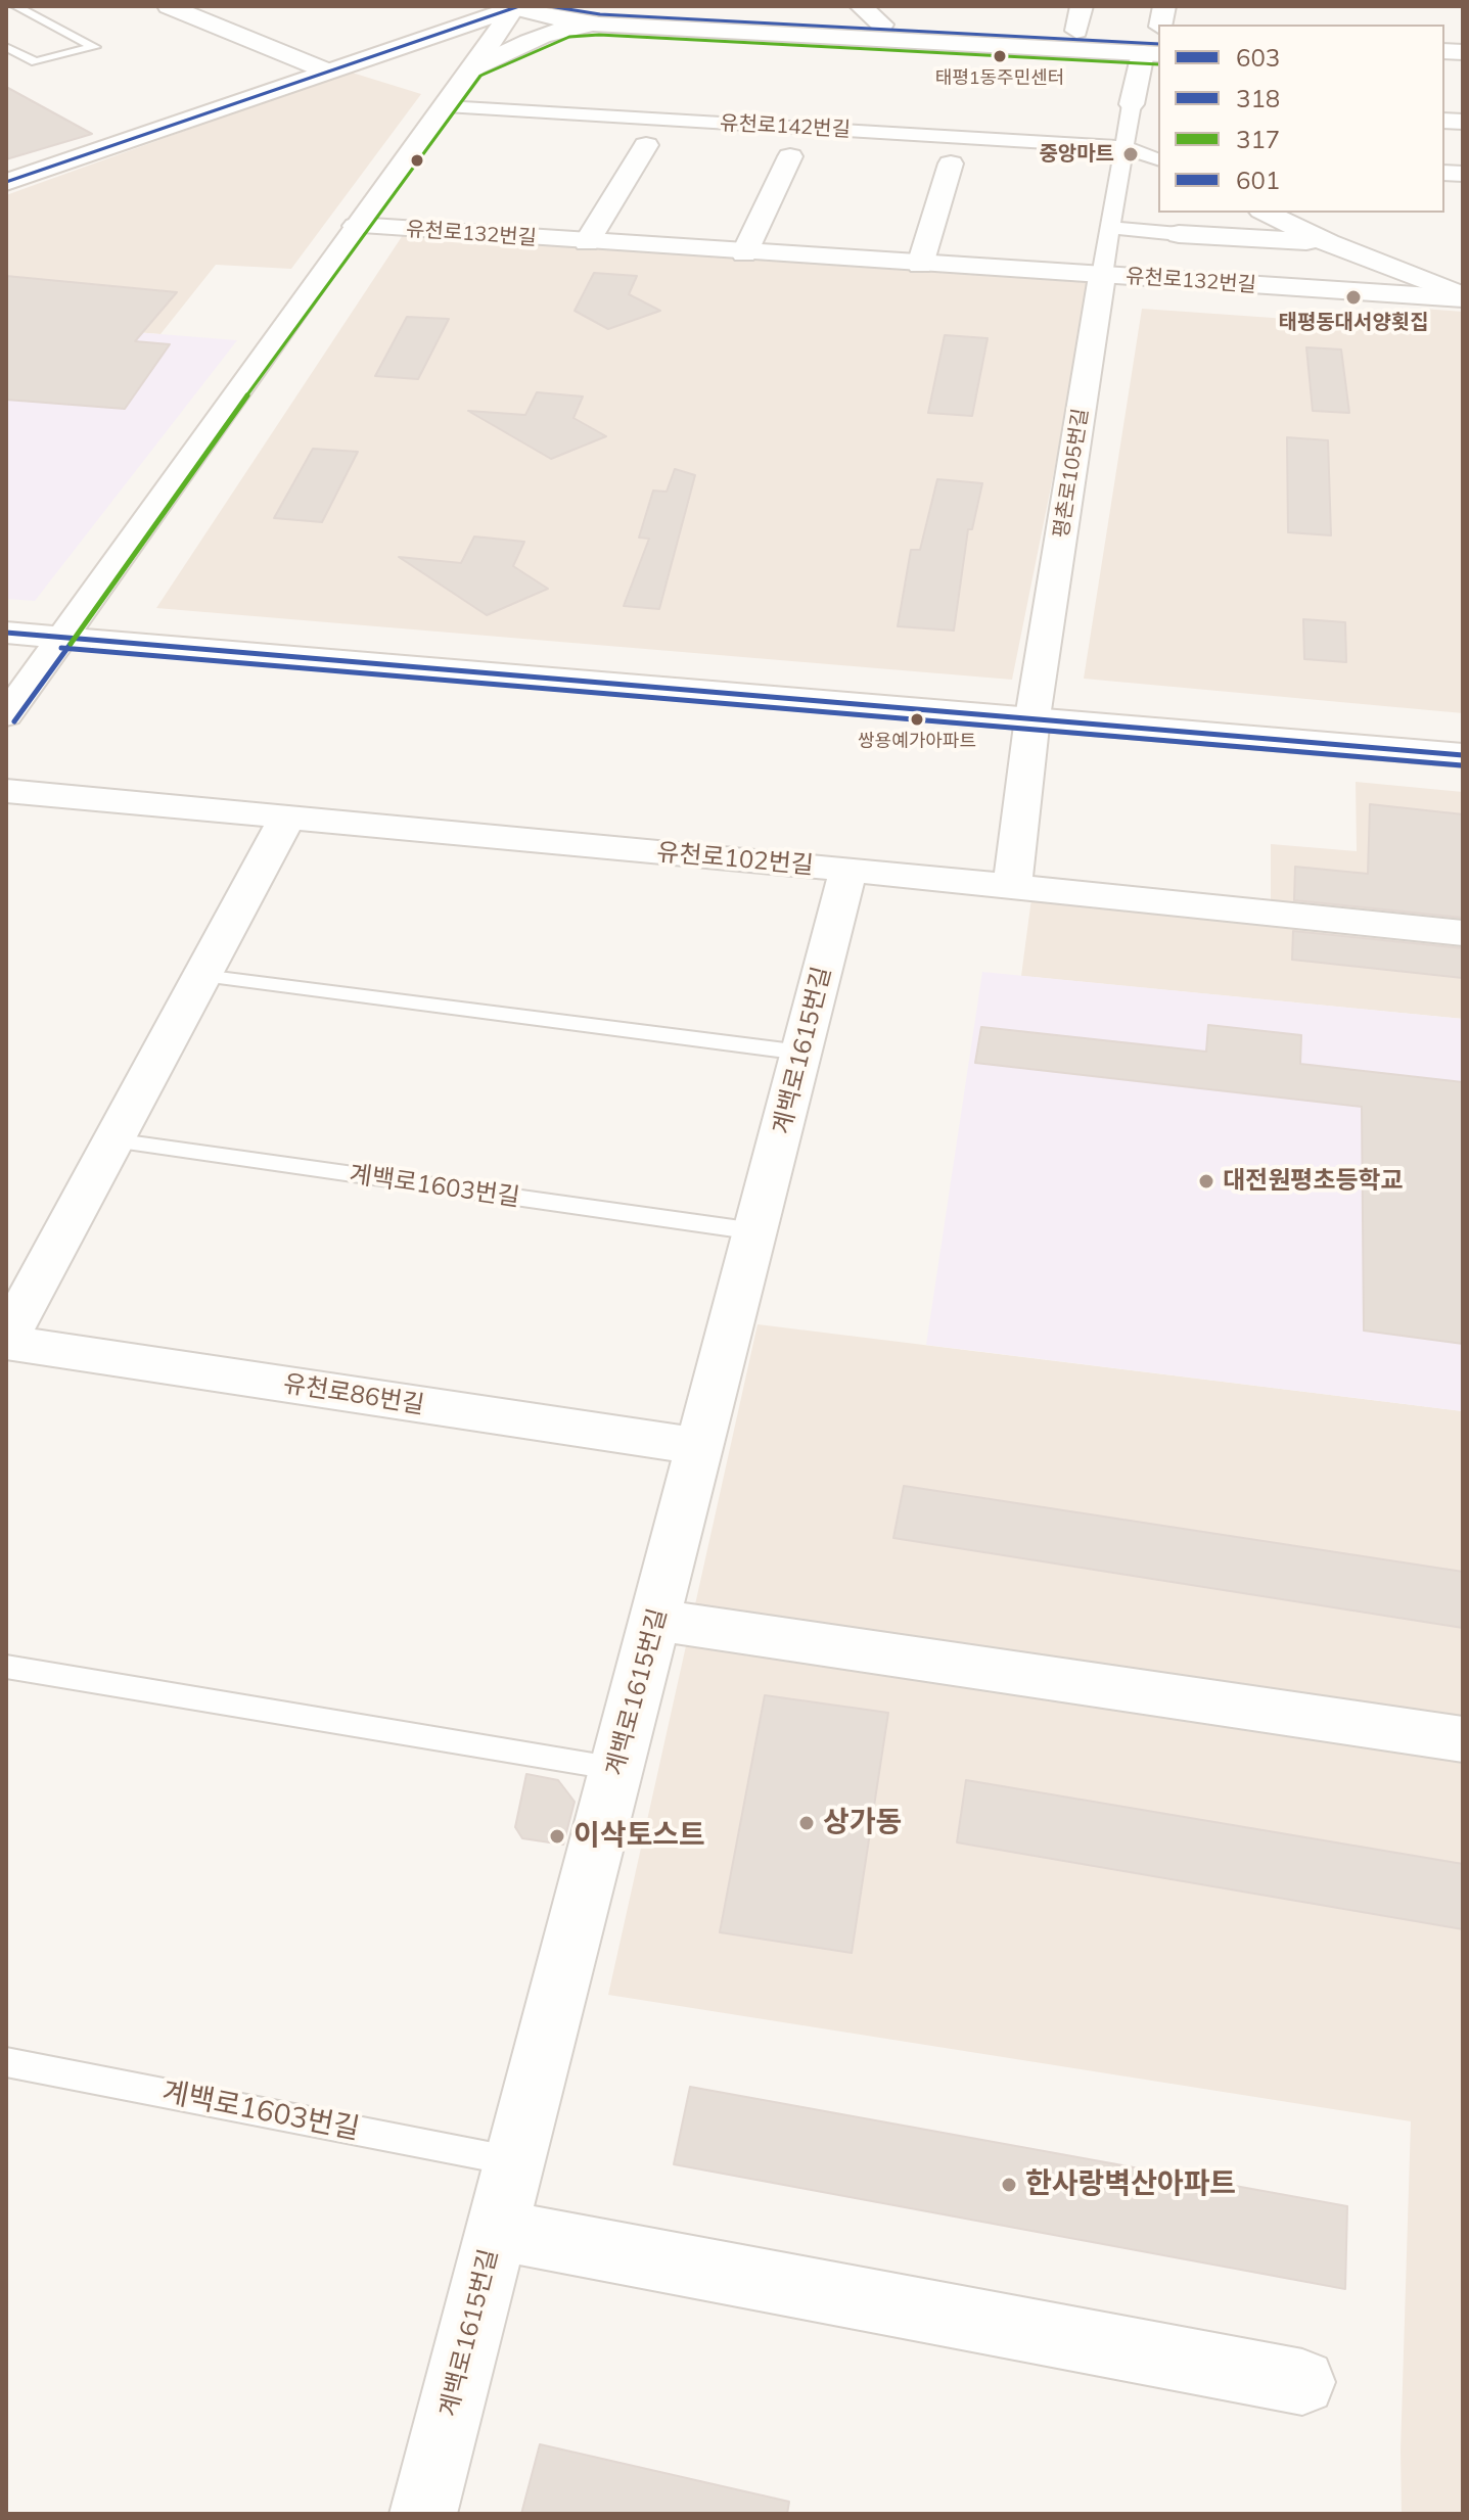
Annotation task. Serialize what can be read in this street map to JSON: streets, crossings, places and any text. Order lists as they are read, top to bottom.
{
  "streets": {
    "street": [
      "유천로142번길",
      "유천로132번길",
      "평촌로105번길",
      "유천로102번길",
      "계백로1615번길",
      "유천로86번길"
    ],
    "lane": ["계백로1603번길"]
  },
  "crossings": [
    ["유천로142번길", "평촌로105번길"],
    ["유천로132번길", "평촌로105번길"],
    ["평촌로105번길", "유천로102번길"],
    ["유천로102번길", "계백로1615번길"],
    ["계백로1615번길", "계백로1603번길"],
    ["계백로1615번길", "유천로86번길"]
  ],
  "places": [
    "태평1동주민센터",
    "중앙마트",
    "태평동대서양횟집",
    "쌍용예가아파트",
    "대전원평초등학교",
    "상가동",
    "이삭토스트",
    "한사랑벽산아파트"
  ],
  "lines": [
    "transit line 603",
    "transit line 601",
    "transit line 317",
    "transit line 318"
  ],
  "legend": [
    "603",
    "318",
    "317",
    "601"
  ]
}
